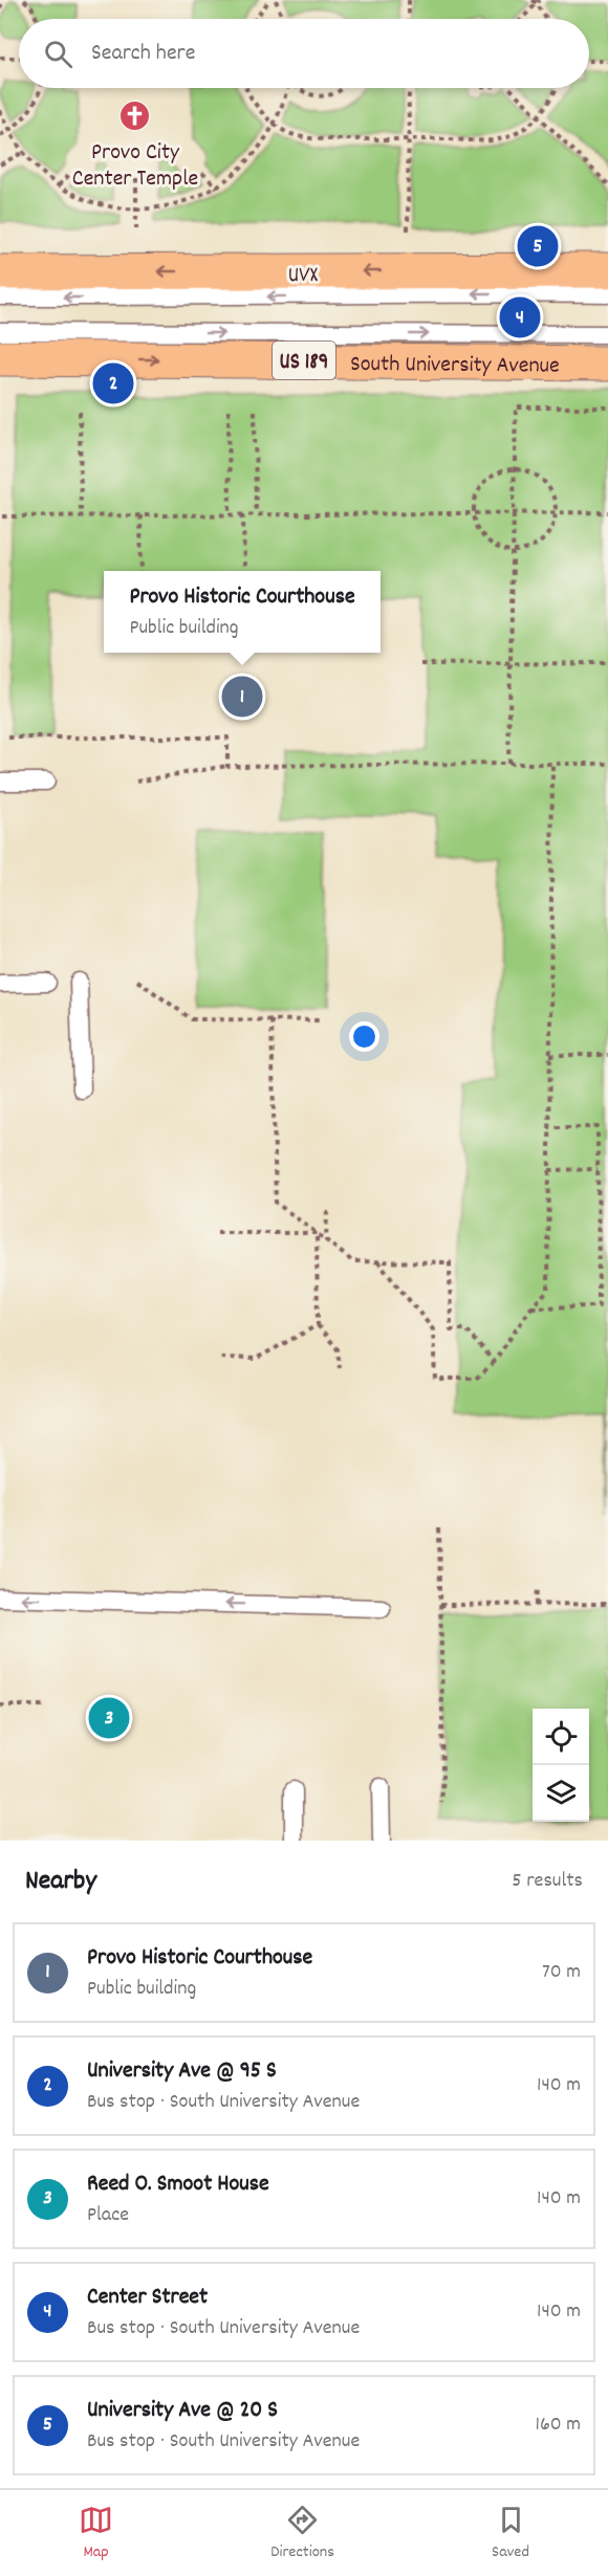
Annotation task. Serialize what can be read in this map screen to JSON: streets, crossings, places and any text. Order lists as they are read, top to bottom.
{
  "streets": {
    "highway": ["US 189", "South University Avenue"],
    "lane": ["UVX"]
  },
  "places": {
    "church": ["Provo City Center Temple"]
  },
  "page": {
    "search": "Search here",
    "pins": [
      "5",
      "4",
      "2",
      "1",
      "3"
    ],
    "popup": ["Provo Historic Courthouse", "Public building"],
    "heading": ["Nearby", "5 results"],
    "list": [
      {
        "mark": "1",
        "name": "Provo Historic Courthouse",
        "note": "Public building",
        "value": "70 m"
      },
      {
        "mark": "2",
        "name": "University Ave @ 95 S",
        "note": "Bus stop · South University Avenue",
        "value": "140 m"
      },
      {
        "mark": "3",
        "name": "Reed O. Smoot House",
        "note": "Place",
        "value": "140 m"
      },
      {
        "mark": "4",
        "name": "Center Street",
        "note": "Bus stop · South University Avenue",
        "value": "140 m"
      },
      {
        "mark": "5",
        "name": "University Ave @ 20 S",
        "note": "Bus stop · South University Avenue",
        "value": "160 m"
      }
    ],
    "nav": ["Map", "Directions", "Saved"]
  }
}
